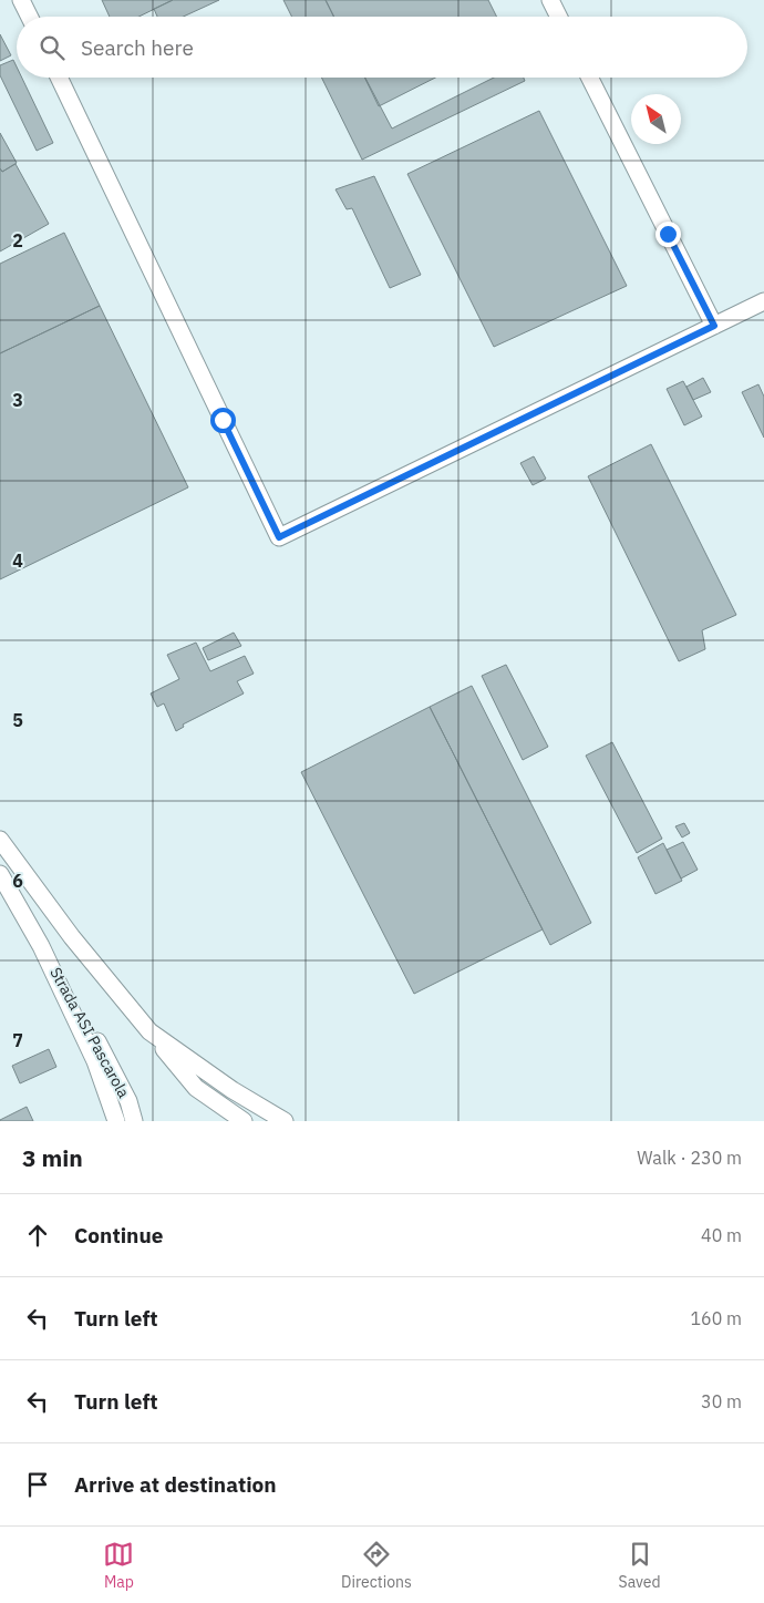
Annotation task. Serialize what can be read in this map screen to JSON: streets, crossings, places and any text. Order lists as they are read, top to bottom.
{
  "streets": {
    "street": ["Strada ASI Pascarola"]
  },
  "north": "top left",
  "page": {
    "search": "Search here",
    "heading": ["3 min", "Walk · 230 m"],
    "list": [
      ["Continue", "40 m"],
      ["Turn left", "160 m"],
      ["Turn left", "30 m"],
      "Arrive at destination"
    ],
    "nav": ["Map", "Directions", "Saved"]
  },
  "grid": {
    "rows": [
      "2",
      "3",
      "4",
      "5",
      "6",
      "7"
    ]
  }
}
